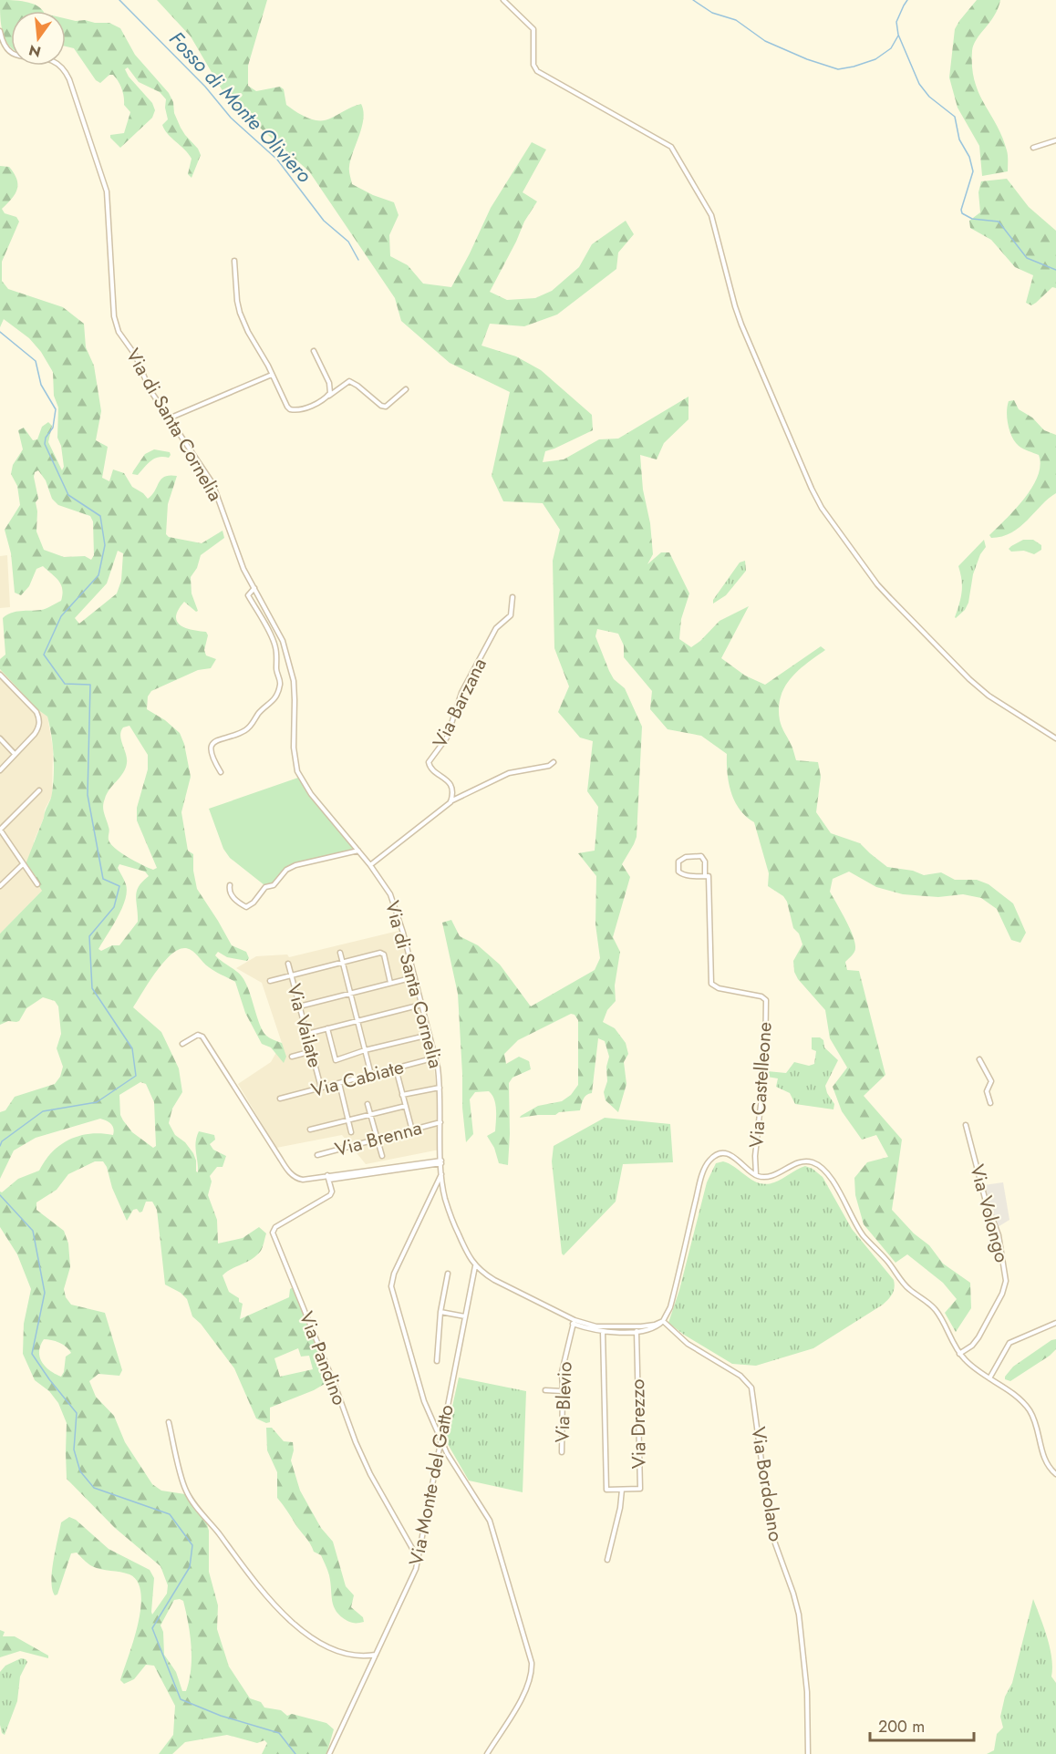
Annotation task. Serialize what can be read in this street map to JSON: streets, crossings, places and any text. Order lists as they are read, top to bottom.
{
  "streets": {
    "street": [
      "Via di Santa Cornelia",
      "Via Barzana",
      "Via Vailate",
      "Via Cabiate",
      "Via Castelleone",
      "Via Brenna",
      "Via Volongo",
      "Via Pandino",
      "Via Blevio",
      "Via Drezzo",
      "Via Bordolano",
      "Via Monte del Gatto"
    ]
  },
  "crossings": [
    ["Via di Santa Cornelia", "Via Cabiate"],
    ["Via di Santa Cornelia", "Via Brenna"],
    ["Via di Santa Cornelia", "Via Blevio"],
    ["Via di Santa Cornelia", "Via Drezzo"],
    ["Via di Santa Cornelia", "Via Bordolano"],
    ["Via di Santa Cornelia", "Via Monte del Gatto"],
    ["Via Vailate", "Via Cabiate"],
    ["Via Pandino", "Via Monte del Gatto"]
  ],
  "water": ["Fosso di Monte Oliviero"],
  "scale_bar": "200 m",
  "north": "bottom"
}
